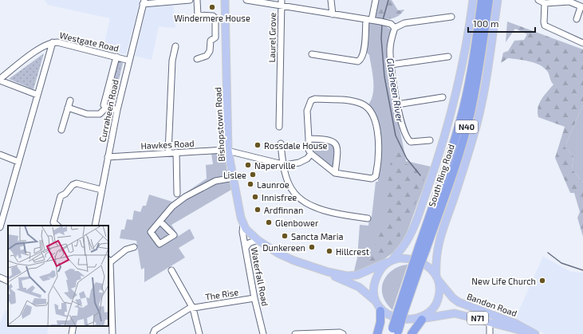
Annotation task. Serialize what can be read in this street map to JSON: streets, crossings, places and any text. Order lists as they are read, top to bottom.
{
  "streets": {
    "highway": ["N40", "South Ring Road"],
    "main road": ["Bishopstown Road", "Bandon Road", "N71"],
    "street": [
      "Laurel Grove",
      "Westgate Road",
      "Curraheen Road",
      "Hawkes Road",
      "Waterfall Road",
      "The Rise"
    ]
  },
  "crossings": [
    ["Westgate Road", "Curraheen Road"],
    ["Curraheen Road", "Hawkes Road"],
    ["Bishopstown Road", "N40"],
    ["Bishopstown Road", "Hawkes Road"],
    ["Bishopstown Road", "Waterfall Road"],
    ["Bishopstown Road", "Bandon Road"],
    ["Bishopstown Road", "N71"],
    ["N40", "Bandon Road"],
    ["N40", "N71"],
    ["Waterfall Road", "The Rise"],
    ["Bandon Road", "N71"]
  ],
  "water": ["Glasheen River"],
  "places": [
    "Windermere House",
    "Rossdale House",
    "Naperville",
    "Lislee",
    "Launroe",
    "Innisfree",
    "Ardfinnan",
    "Glenbower",
    "Sancta Maria",
    "Dunkereen",
    "Hillcrest",
    "New Life Church"
  ],
  "scale_bar": "100 m"
}
